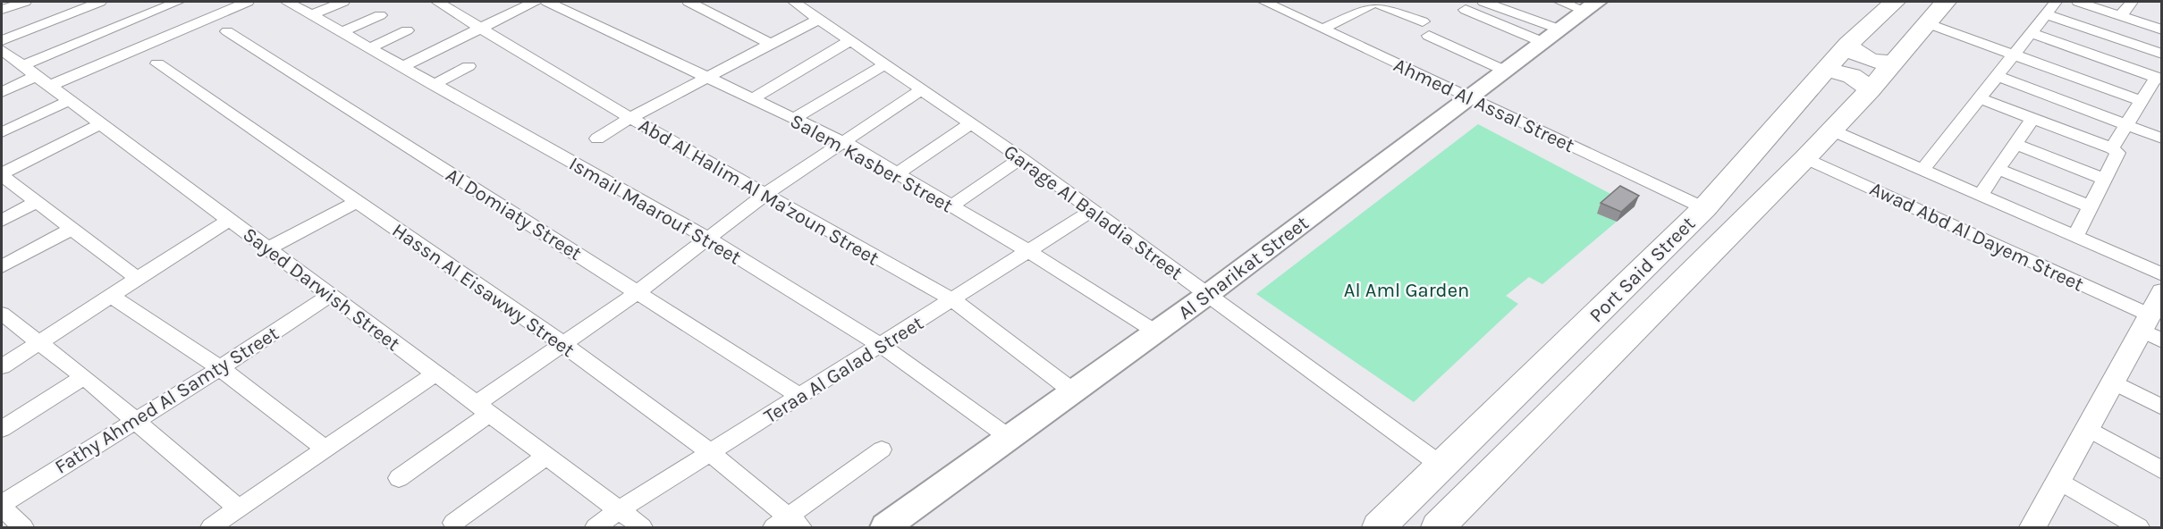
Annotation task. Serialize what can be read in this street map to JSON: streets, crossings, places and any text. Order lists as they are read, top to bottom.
{
  "streets": {
    "main road": ["Al Sharikat Street", "Port Said Street"],
    "street": [
      "Ahmed Al Assal Street",
      "Salem Kasber Street",
      "Abd Al Halim Al Ma'zoun Street",
      "Ismail Maarouf Street",
      "Garage Al Baladia Street",
      "Al Domiaty Street",
      "Awad Abd Al Dayem Street",
      "Sayed Darwish Street",
      "Hassn Al Eisawwy Street",
      "Teraa Al Galad Street",
      "Fathy Ahmed Al Samty Street"
    ]
  },
  "crossings": [
    ["Ahmed Al Assal Street", "Al Sharikat Street"],
    ["Ahmed Al Assal Street", "Port Said Street"],
    ["Salem Kasber Street", "Al Sharikat Street"],
    ["Salem Kasber Street", "Teraa Al Galad Street"],
    ["Abd Al Halim Al Ma'zoun Street", "Al Sharikat Street"],
    ["Abd Al Halim Al Ma'zoun Street", "Teraa Al Galad Street"],
    ["Ismail Maarouf Street", "Al Sharikat Street"],
    ["Ismail Maarouf Street", "Teraa Al Galad Street"],
    ["Garage Al Baladia Street", "Al Sharikat Street"],
    ["Garage Al Baladia Street", "Port Said Street"],
    ["Garage Al Baladia Street", "Teraa Al Galad Street"],
    ["Al Domiaty Street", "Teraa Al Galad Street"],
    ["Awad Abd Al Dayem Street", "Port Said Street"],
    ["Sayed Darwish Street", "Teraa Al Galad Street"],
    ["Sayed Darwish Street", "Fathy Ahmed Al Samty Street"],
    ["Hassn Al Eisawwy Street", "Teraa Al Galad Street"]
  ],
  "parks": ["Al Aml Garden"]
}
